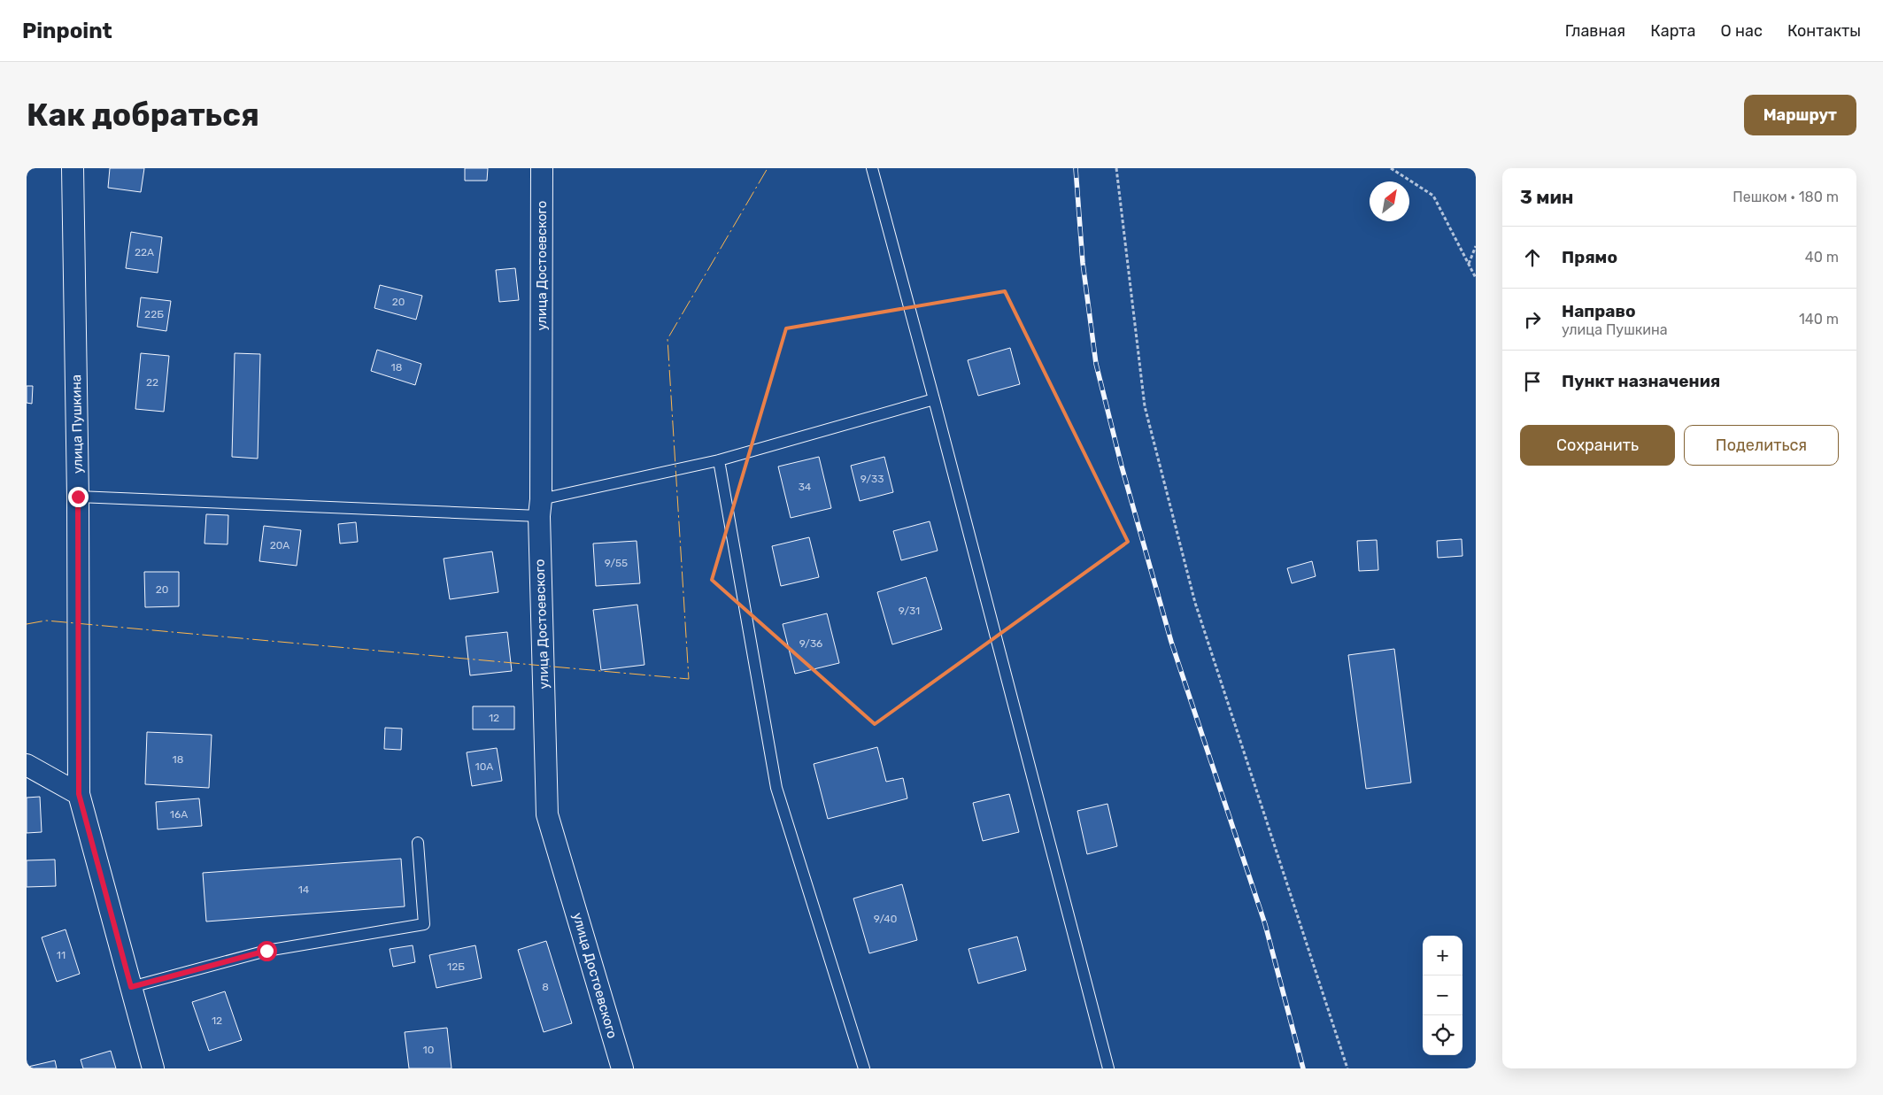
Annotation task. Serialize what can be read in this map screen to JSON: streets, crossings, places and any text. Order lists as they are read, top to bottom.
{
  "streets": {
    "street": ["улица Достоевского", "улица Пушкина"]
  },
  "house_numbers": [
    "22А",
    "20",
    "22Б",
    "18",
    "22",
    "9/33",
    "34",
    "20А",
    "9/55",
    "20",
    "9/31",
    "9/36",
    "12",
    "18",
    "10А",
    "16А",
    "14",
    "9/40",
    "11",
    "12Б",
    "8",
    "12",
    "10"
  ],
  "north": "top right",
  "page": {
    "header": "Pinpoint",
    "nav": [
      "Главная",
      "Карта",
      "О нас",
      "Контакты"
    ],
    "buttons": [
      "Маршрут",
      ["Сохранить", "Поделиться"]
    ],
    "title": "Как добраться",
    "heading": ["3 мин", "Пешком · 180 m"],
    "list": [
      ["Прямо", "40 m"],
      ["Направо", "улица Пушкина", "140 m"],
      "Пункт назначения"
    ],
    "map_buttons": ["+", "−"]
  }
}
